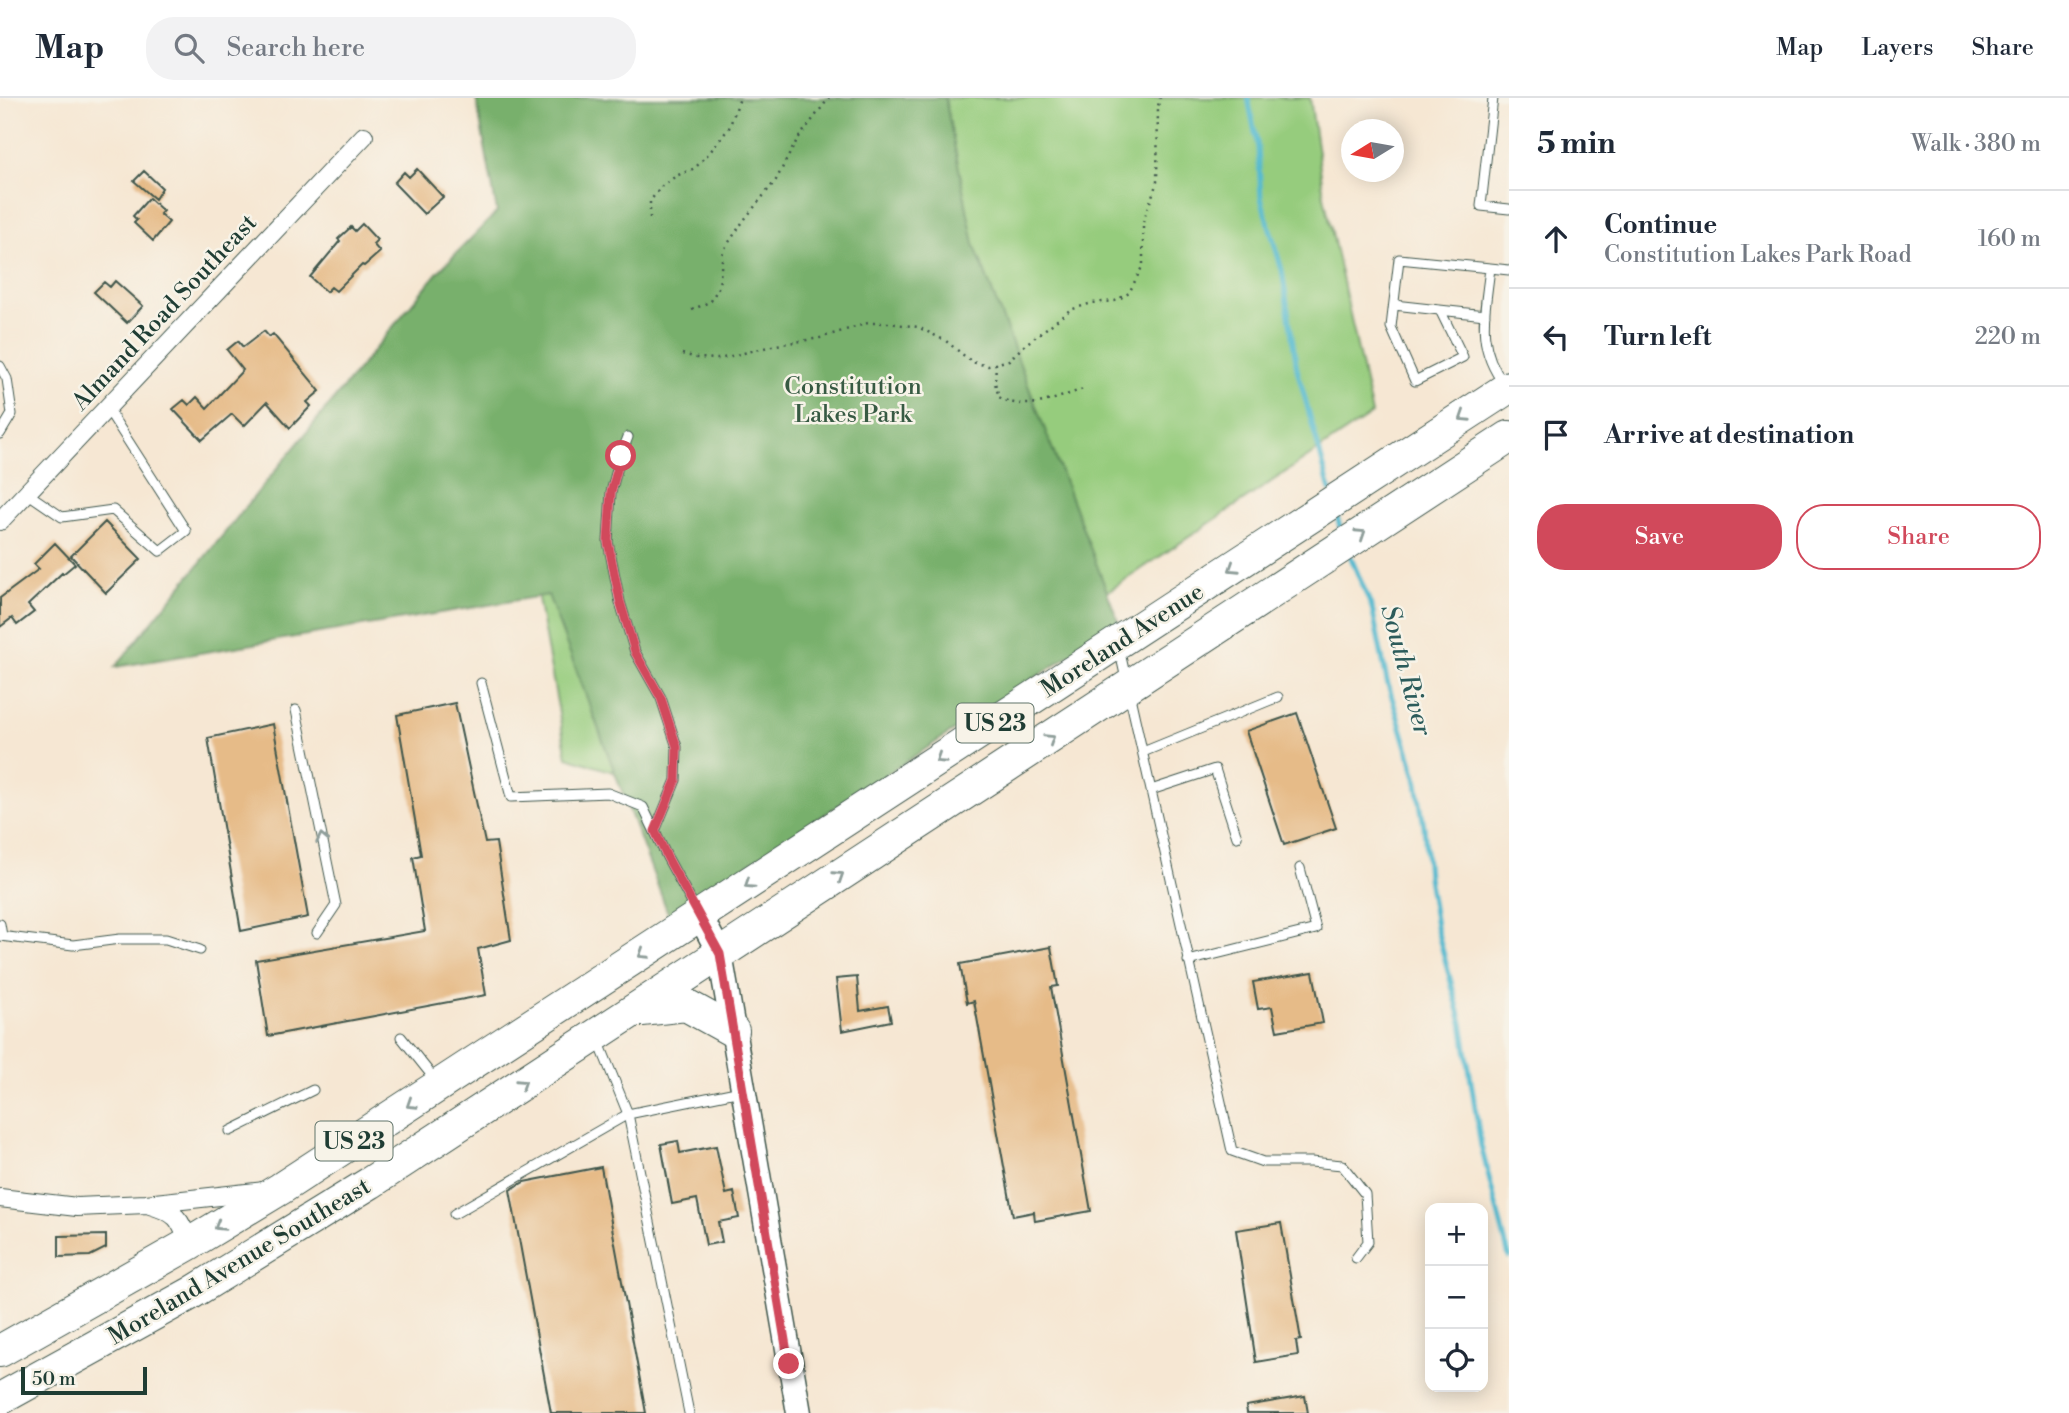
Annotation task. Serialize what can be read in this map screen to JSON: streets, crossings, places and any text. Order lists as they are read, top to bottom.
{
  "streets": {
    "highway": ["Moreland Avenue", "US 23", "Moreland Avenue Southeast"],
    "street": ["Almand Road Southeast"]
  },
  "crossings": [
    ["Moreland Avenue", "Moreland Avenue Southeast"]
  ],
  "water": ["South River"],
  "parks": ["Constitution Lakes Park"],
  "scale_bar": "50 m",
  "north": "left",
  "page": {
    "header": "Map",
    "search": "Search here",
    "nav": ["Map", "Layers", "Share"],
    "heading": ["5 min", "Walk · 380 m"],
    "list": [
      ["Continue", "Constitution Lakes Park Road", "160 m"],
      ["Turn left", "220 m"],
      "Arrive at destination"
    ],
    "buttons": ["Save", "Share"],
    "map_buttons": ["+", "−"],
    "scale": "50 m"
  }
}
